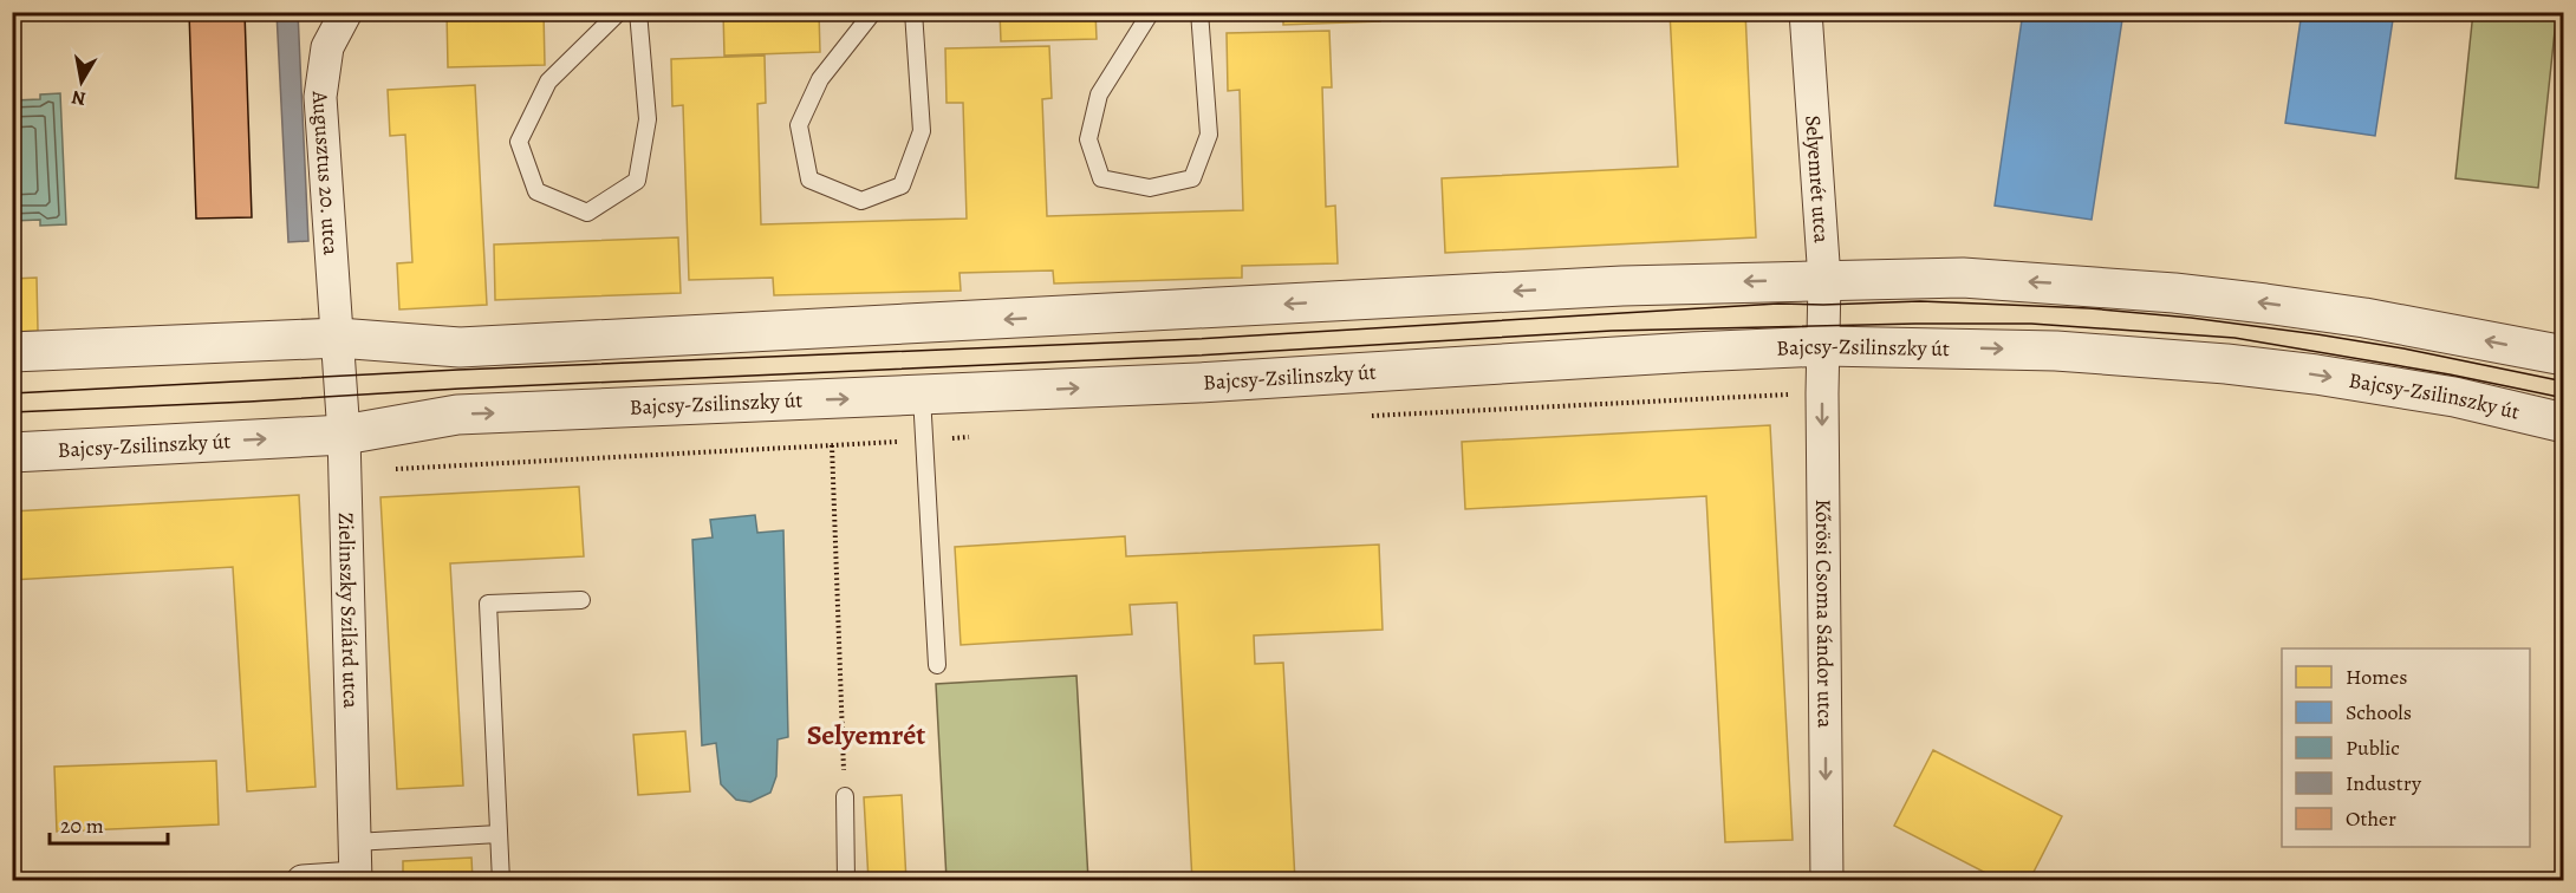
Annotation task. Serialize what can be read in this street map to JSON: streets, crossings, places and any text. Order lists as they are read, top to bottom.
{
  "streets": {
    "street": [
      "Augusztus 20. utca",
      "Selyemrét utca",
      "Bajcsy-Zsilinszky út",
      "Zielinszky Szilárd utca",
      "Kőrösi Csoma Sándor utca"
    ]
  },
  "crossings": [
    ["Augusztus 20. utca", "Zielinszky Szilárd utca"],
    ["Selyemrét utca", "Bajcsy-Zsilinszky út"],
    ["Selyemrét utca", "Kőrösi Csoma Sándor utca"],
    ["Bajcsy-Zsilinszky út", "Zielinszky Szilárd utca"],
    ["Bajcsy-Zsilinszky út", "Kőrösi Csoma Sándor utca"]
  ],
  "one_way": ["Kőrösi Csoma Sándor utca"],
  "districts": ["Selyemrét"],
  "legend": [
    "Homes",
    "Schools",
    "Public",
    "Industry",
    "Other"
  ],
  "scale_bar": "20 m",
  "north": "bottom"
}
